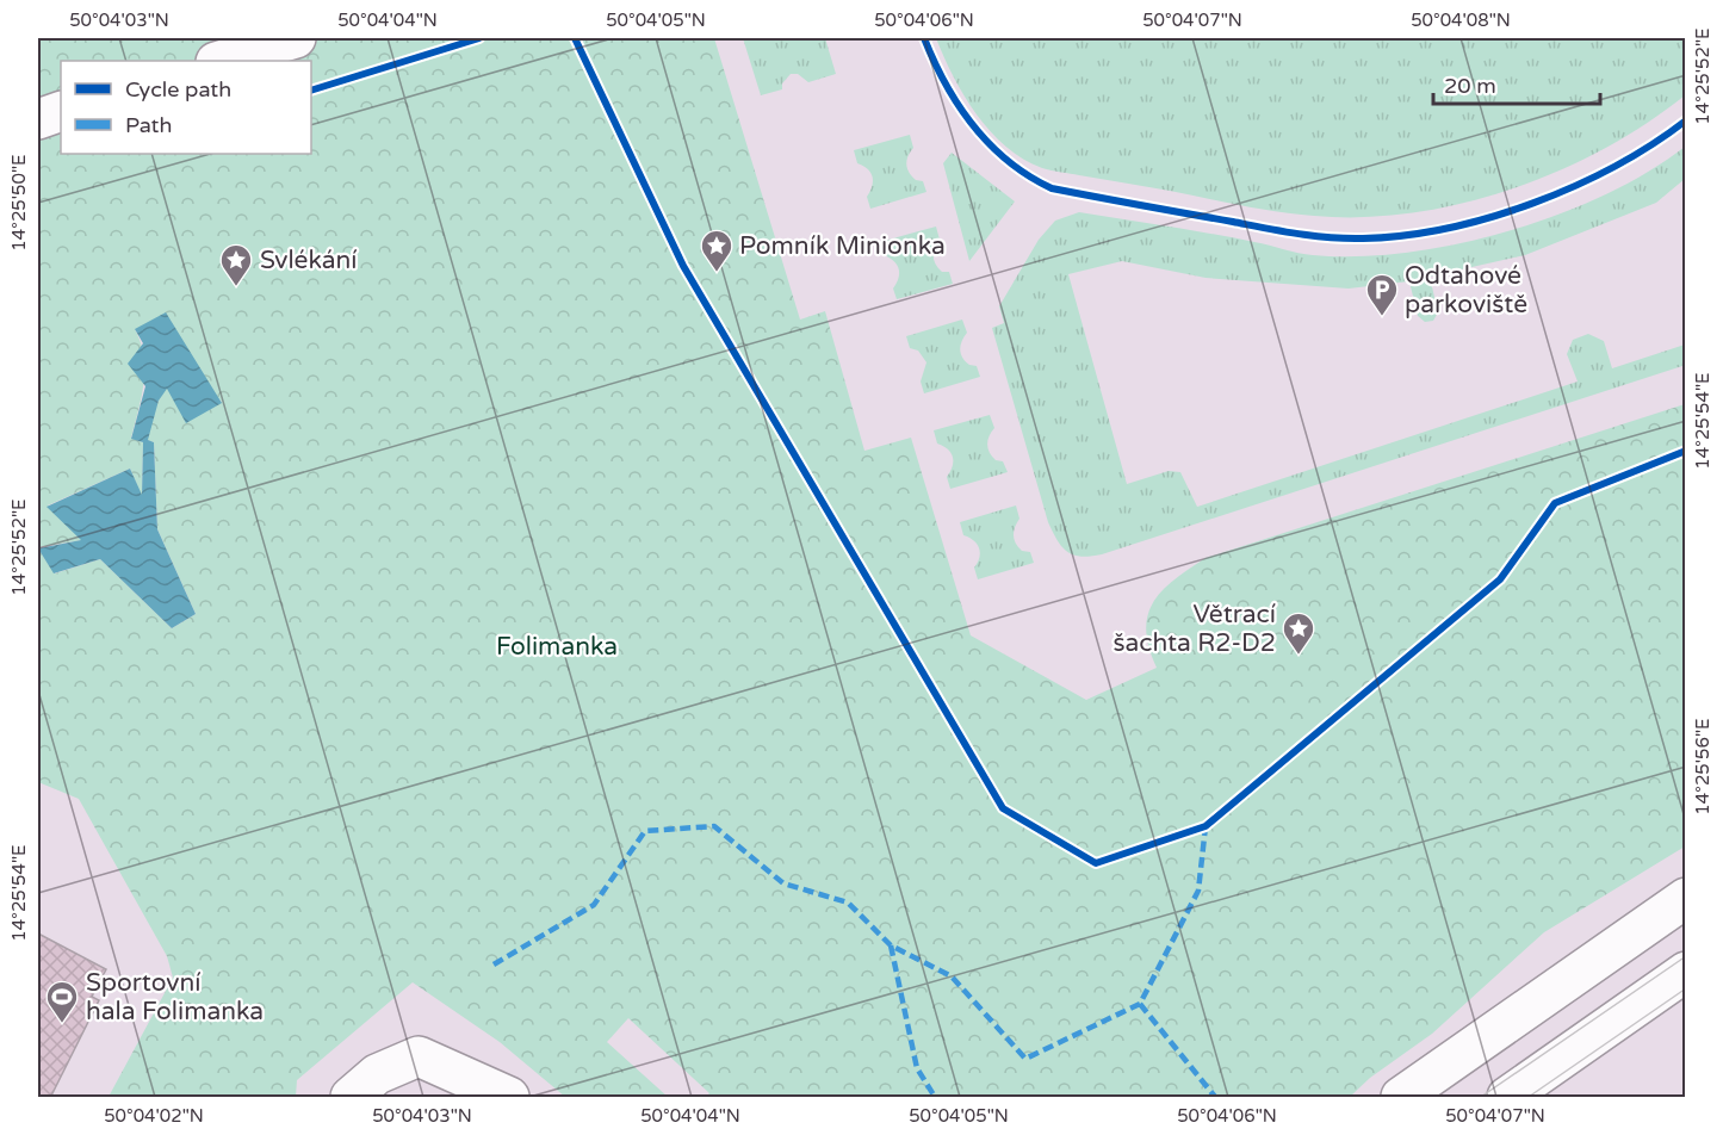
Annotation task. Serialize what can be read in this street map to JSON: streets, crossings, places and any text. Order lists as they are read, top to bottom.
{
  "parks": ["Folimanka"],
  "places": {
    "place": ["Pomník Minionka", "Svlékání", "Větrací šachta R2-D2"],
    "parking": ["Odtahové parkoviště"],
    "sports": ["Sportovní hala Folimanka"]
  },
  "legend": ["Cycle path", "Path"],
  "scale_bar": "20 m",
  "coordinates": [
    "50°04'03\"N",
    "50°04'04\"N",
    "50°04'05\"N",
    "50°04'06\"N",
    "50°04'07\"N",
    "50°04'08\"N",
    "14°25'52\"E",
    "14°25'50\"E",
    "14°25'54\"E",
    "14°25'56\"E",
    "50°04'02\"N"
  ]
}
